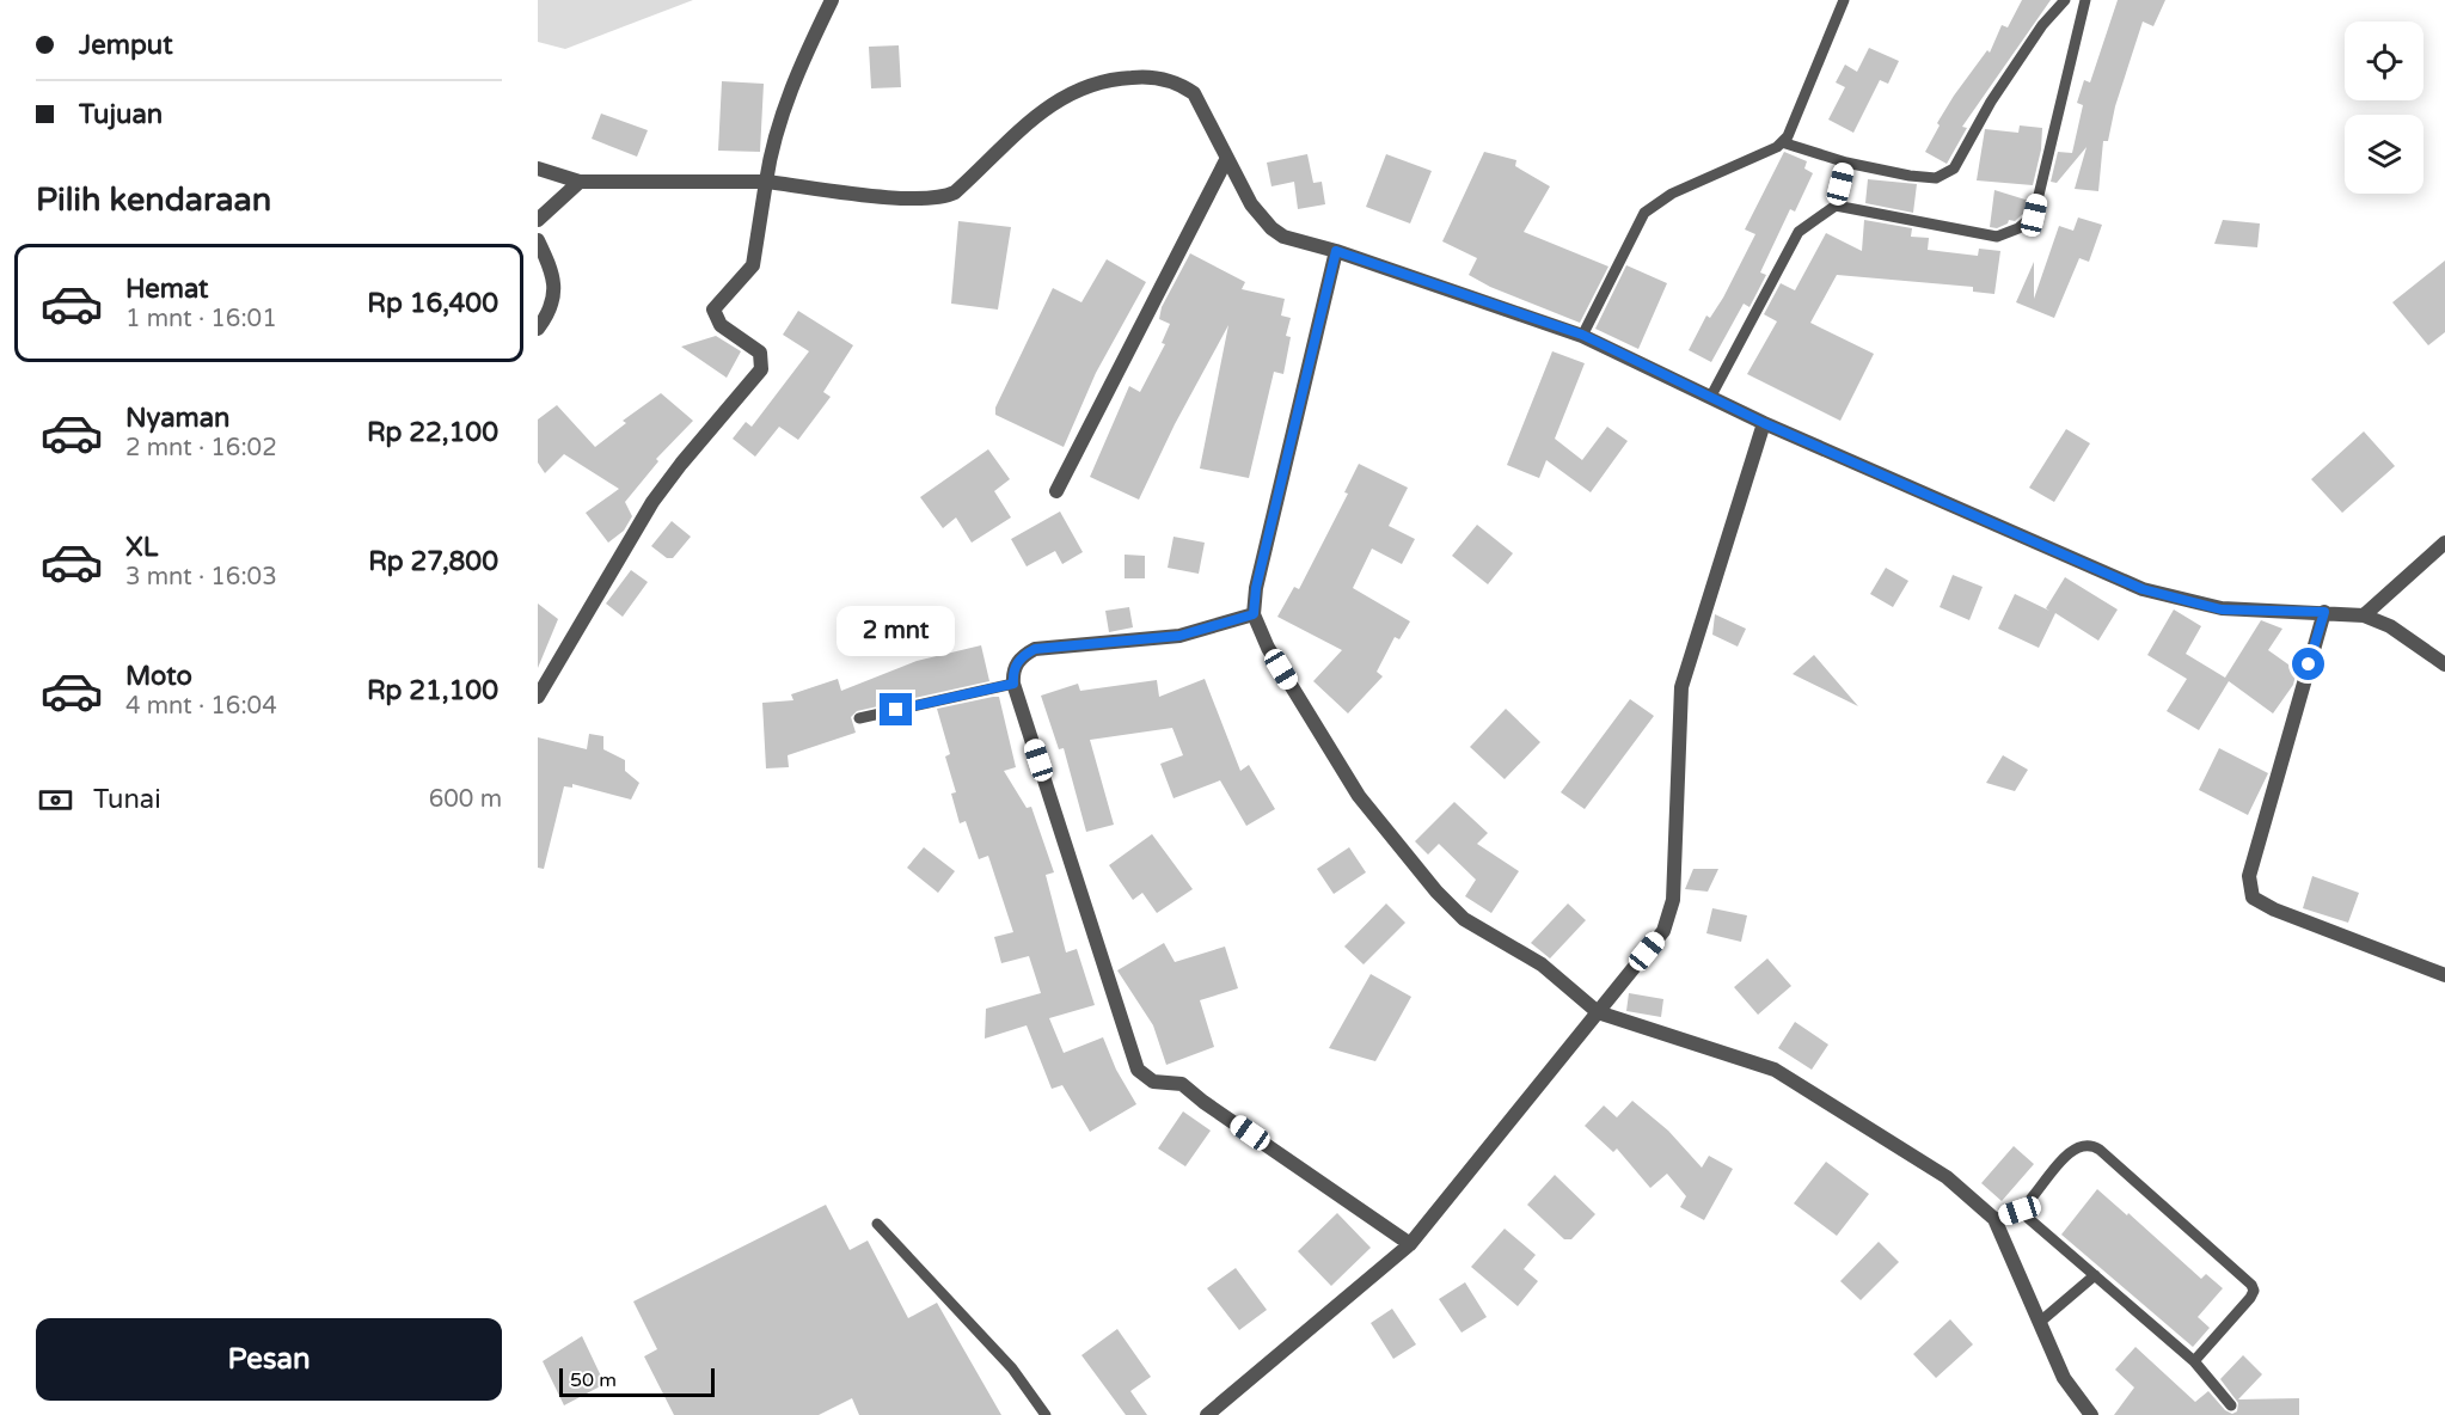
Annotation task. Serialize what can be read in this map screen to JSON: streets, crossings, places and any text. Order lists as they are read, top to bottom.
{
  "scale_bar": "50 m",
  "page": {
    "banner": ["Jemput", "Tujuan"],
    "heading": "Pilih kendaraan",
    "list": [
      {
        "name": "Hemat",
        "note": "1 mnt · 16:01",
        "value": "Rp 16,400"
      },
      {
        "name": "Nyaman",
        "note": "2 mnt · 16:02",
        "value": "Rp 22,100"
      },
      {
        "name": "XL",
        "note": "3 mnt · 16:03",
        "value": "Rp 27,800"
      },
      {
        "name": "Moto",
        "note": "4 mnt · 16:04",
        "value": "Rp 21,100"
      }
    ],
    "bubble": "2 mnt",
    "pay": ["Tunai", "600 m"],
    "buttons": "Pesan",
    "scale": "50 m"
  }
}
